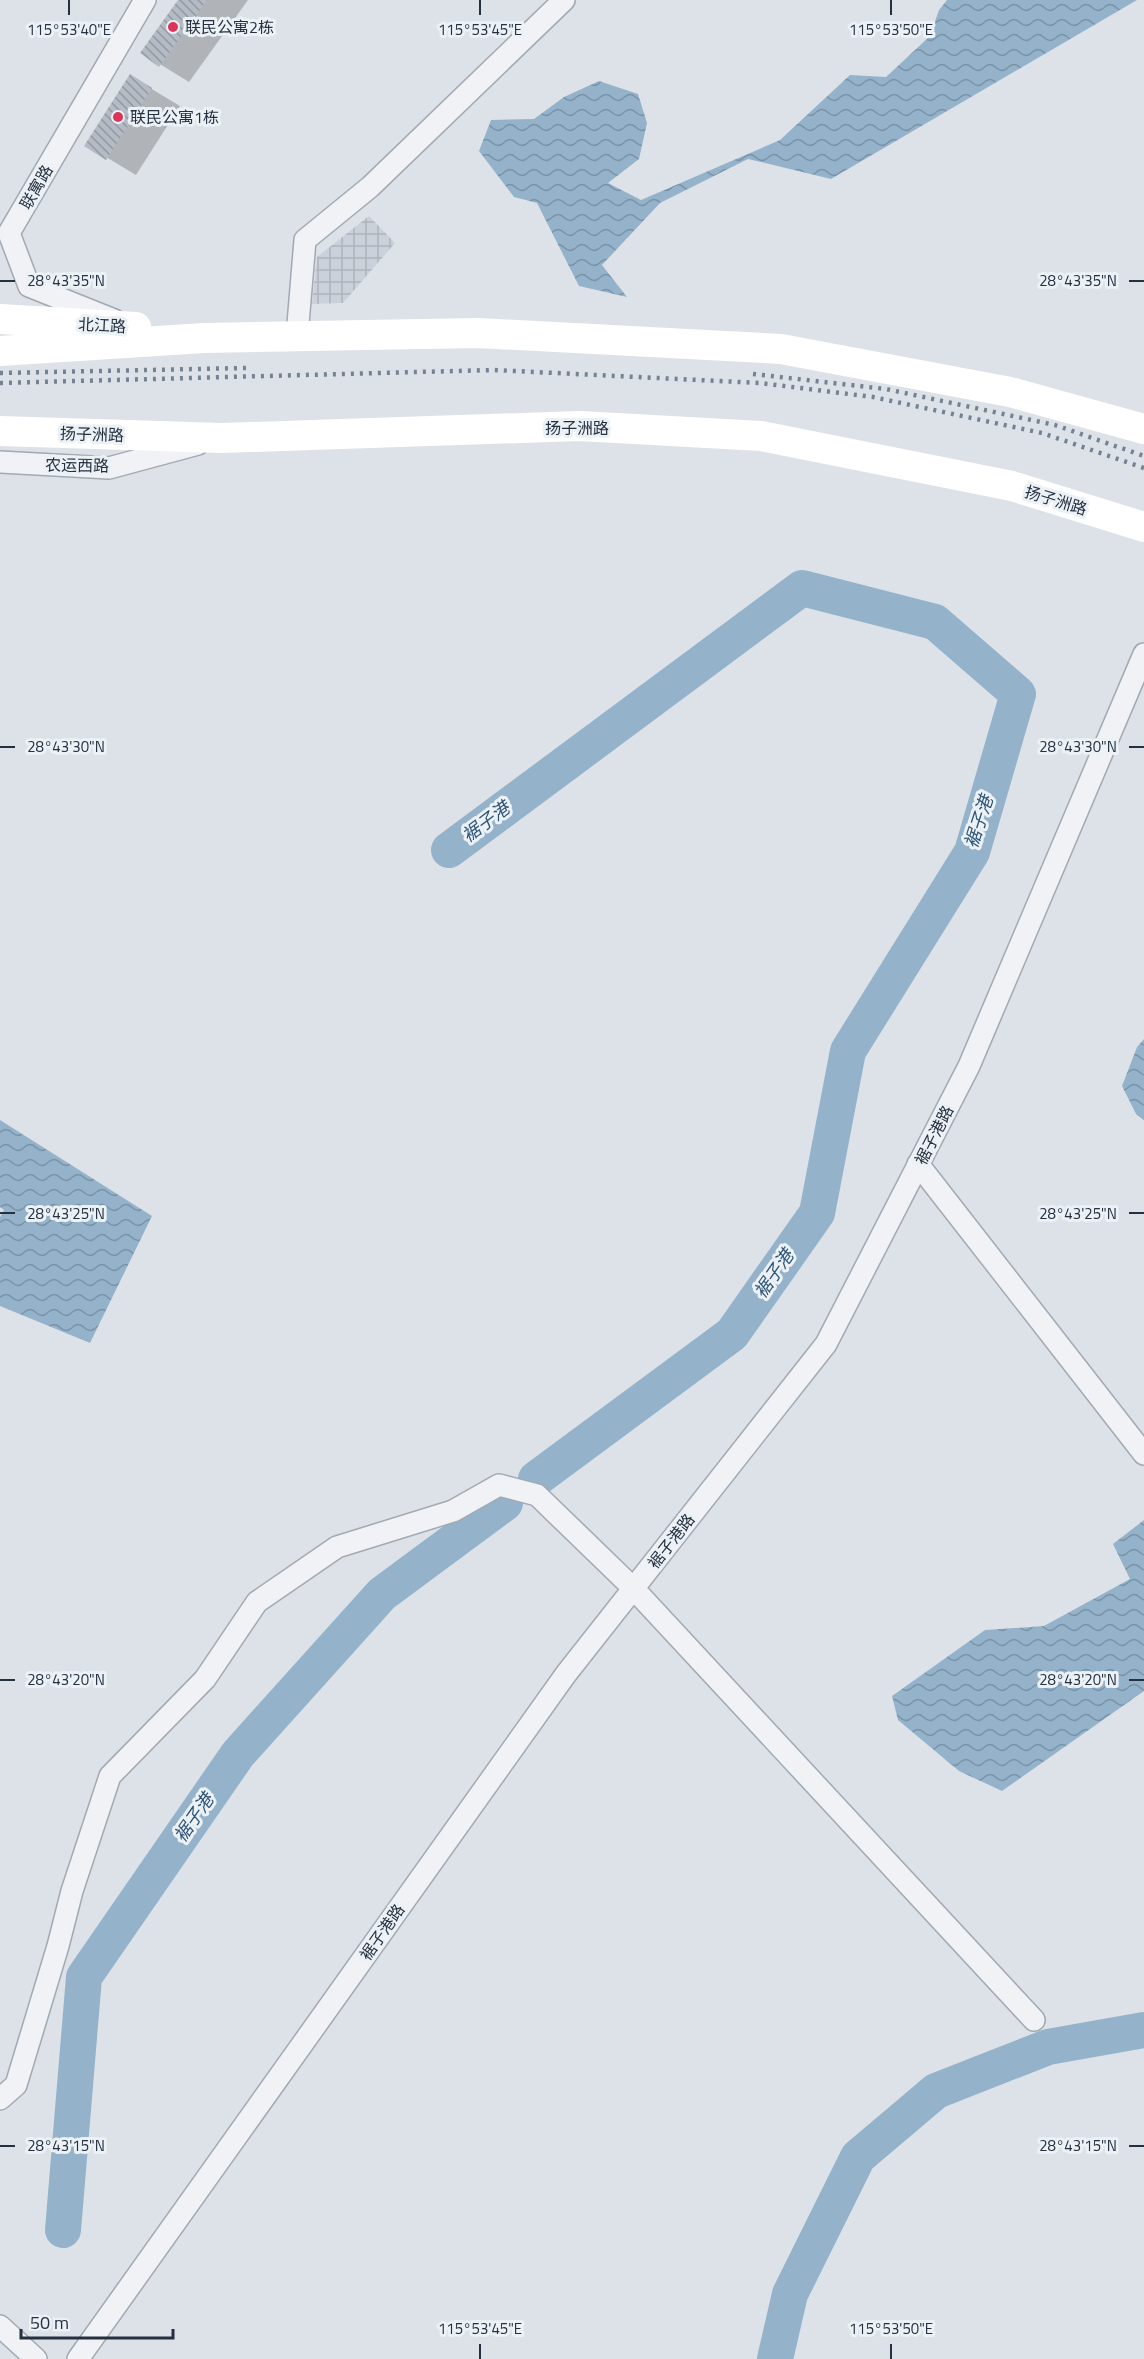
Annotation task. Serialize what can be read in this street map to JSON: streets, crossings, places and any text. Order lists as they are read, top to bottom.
{
  "streets": {
    "main road": ["北江路", "扬子洲路"],
    "street": ["联寓路", "农运西路", "裾子港路"]
  },
  "crossings": [
    ["联寓路", "北江路"],
    ["扬子洲路", "农运西路"]
  ],
  "water": ["裾子港"],
  "places": ["联民公寓2栋", "联民公寓1栋"],
  "scale_bar": "50 m",
  "coordinates": [
    "115°53'40\"E",
    "115°53'45\"E",
    "115°53'50\"E",
    "28°43'35\"N",
    "28°43'30\"N",
    "28°43'25\"N",
    "28°43'20\"N",
    "28°43'15\"N"
  ]
}
